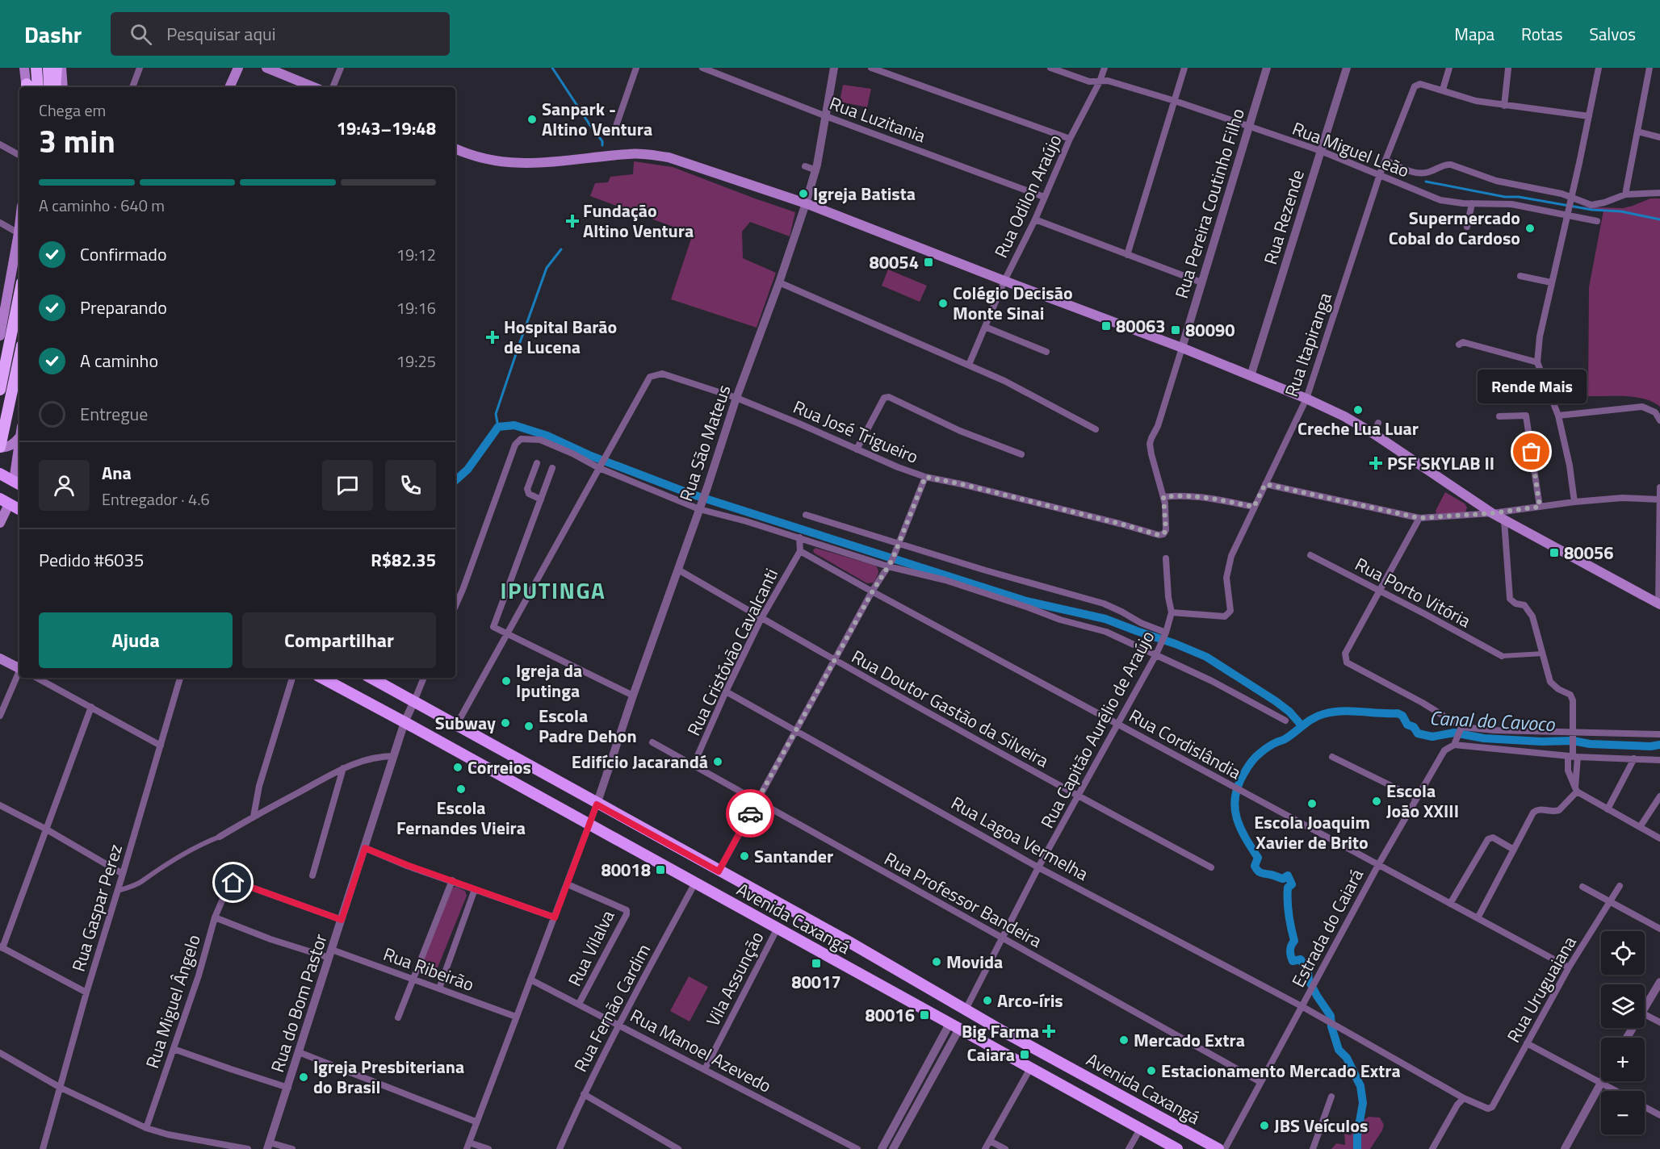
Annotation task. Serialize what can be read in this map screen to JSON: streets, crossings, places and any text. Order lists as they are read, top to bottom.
{
  "streets": {
    "main road": ["Avenida Caxangá"],
    "street": [
      "Rua Luzitania",
      "Rua Miguel Leão",
      "Rua Odilon Araújo",
      "Rua Pereira Coutinho Filho",
      "Rua Rezende",
      "Rua Itapiranga",
      "Rua José Trigueiro",
      "Rua São Mateus",
      "Rua Porto Vitória",
      "Rua Cristóvão Cavalcanti",
      "Rua Doutor Gastão da Silveira",
      "Rua Capitão Aurélio de Araújo",
      "Rua Cordislândia",
      "Rua Lagoa Vermelha",
      "Rua Professor Bandeira",
      "Rua Gaspar Perez",
      "Estrada do Caiará",
      "Rua Vilalva",
      "Rua Ribeirão",
      "Vila Assunção",
      "Rua Uruguaiana",
      "Rua Miguel Ângelo",
      "Rua do Bom Pastor",
      "Rua Fernão Cardim",
      "Rua Manoel Azevedo"
    ]
  },
  "crossings": [
    ["Rua Luzitania", "Rua Odilon Araújo"],
    ["Rua Luzitania", "Rua São Mateus"],
    ["Rua Miguel Leão", "Rua Odilon Araújo"],
    ["Rua Miguel Leão", "Rua Pereira Coutinho Filho"],
    ["Rua Miguel Leão", "Rua Rezende"],
    ["Rua Miguel Leão", "Rua Itapiranga"],
    ["Rua Itapiranga", "Rua Capitão Aurélio de Araújo"],
    ["Rua José Trigueiro", "Rua São Mateus"],
    ["Rua São Mateus", "Rua Doutor Gastão da Silveira"],
    ["Rua São Mateus", "Avenida Caxangá"],
    ["Rua São Mateus", "Rua Vilalva"],
    ["Rua São Mateus", "Rua Ribeirão"],
    ["Rua São Mateus", "Rua Manoel Azevedo"],
    ["Rua Cristóvão Cavalcanti", "Rua Doutor Gastão da Silveira"],
    ["Rua Cristóvão Cavalcanti", "Rua Cordislândia"],
    ["Rua Cristóvão Cavalcanti", "Rua Lagoa Vermelha"],
    ["Rua Cristóvão Cavalcanti", "Rua Professor Bandeira"],
    ["Rua Doutor Gastão da Silveira", "Rua Capitão Aurélio de Araújo"],
    ["Rua Capitão Aurélio de Araújo", "Rua Cordislândia"],
    ["Rua Capitão Aurélio de Araújo", "Rua Lagoa Vermelha"],
    ["Rua Capitão Aurélio de Araújo", "Rua Professor Bandeira"],
    ["Rua Capitão Aurélio de Araújo", "Avenida Caxangá"],
    ["Rua Cordislândia", "Estrada do Caiará"],
    ["Rua Cordislândia", "Rua Uruguaiana"],
    ["Rua Lagoa Vermelha", "Estrada do Caiará"],
    ["Rua Lagoa Vermelha", "Rua Uruguaiana"],
    ["Rua Professor Bandeira", "Estrada do Caiará"],
    ["Avenida Caxangá", "Vila Assunção"],
    ["Avenida Caxangá", "Rua do Bom Pastor"],
    ["Avenida Caxangá", "Rua Fernão Cardim"],
    ["Rua Vilalva", "Rua Manoel Azevedo"],
    ["Rua Ribeirão", "Rua Miguel Ângelo"],
    ["Rua Ribeirão", "Rua do Bom Pastor"],
    ["Vila Assunção", "Rua Manoel Azevedo"],
    ["Rua Miguel Ângelo", "Rua do Bom Pastor"],
    ["Rua Fernão Cardim", "Rua Manoel Azevedo"]
  ],
  "districts": ["IPUTINGA"],
  "water": ["Canal do Cavoco"],
  "places": {
    "other": [
      "Sanpark - Altino Ventura",
      "Igreja Batista",
      "Supermercado Cobal do Cardoso",
      "Colégio Decisão Monte Sinai",
      "Creche Lua Luar",
      "Rende Mais",
      "Igreja da Iputinga",
      "Subway",
      "Escola Padre Dehon",
      "Edifício Jacarandá",
      "Correios",
      "Escola Fernandes Vieira",
      "Escola João XXIII",
      "Escola Joaquim Xavier de Brito",
      "Santander",
      "Movida",
      "Arco-íris",
      "Mercado Extra",
      "Estacionamento Mercado Extra",
      "Igreja Presbiteriana do Brasil",
      "JBS Veículos"
    ],
    "health": [
      "Fundação Altino Ventura",
      "Hospital Barão de Lucena",
      "PSF SKYLAB II",
      "Big Farma"
    ],
    "transit": [
      "80054",
      "80063",
      "80090",
      "80056",
      "80018",
      "80017",
      "80016",
      "Caiara"
    ]
  },
  "page": {
    "header": "Dashr",
    "search": "Pesquisar aqui",
    "nav": ["Mapa", "Rotas", "Salvos"],
    "heading": ["3 min", "Chega em", "19:43–19:48"],
    "panel": [
      "Ana",
      "Entregador · 4.6",
      "Pedido #6035",
      "R$82.35"
    ],
    "bar": "A caminho · 640 m",
    "list": [
      ["Confirmado", "19:12"],
      ["Preparando", "19:16"],
      ["A caminho", "19:25"],
      "Entregue"
    ],
    "bubble": "Rende Mais",
    "buttons": ["Ajuda", "Compartilhar"],
    "map_buttons": ["+", "−"]
  }
}
